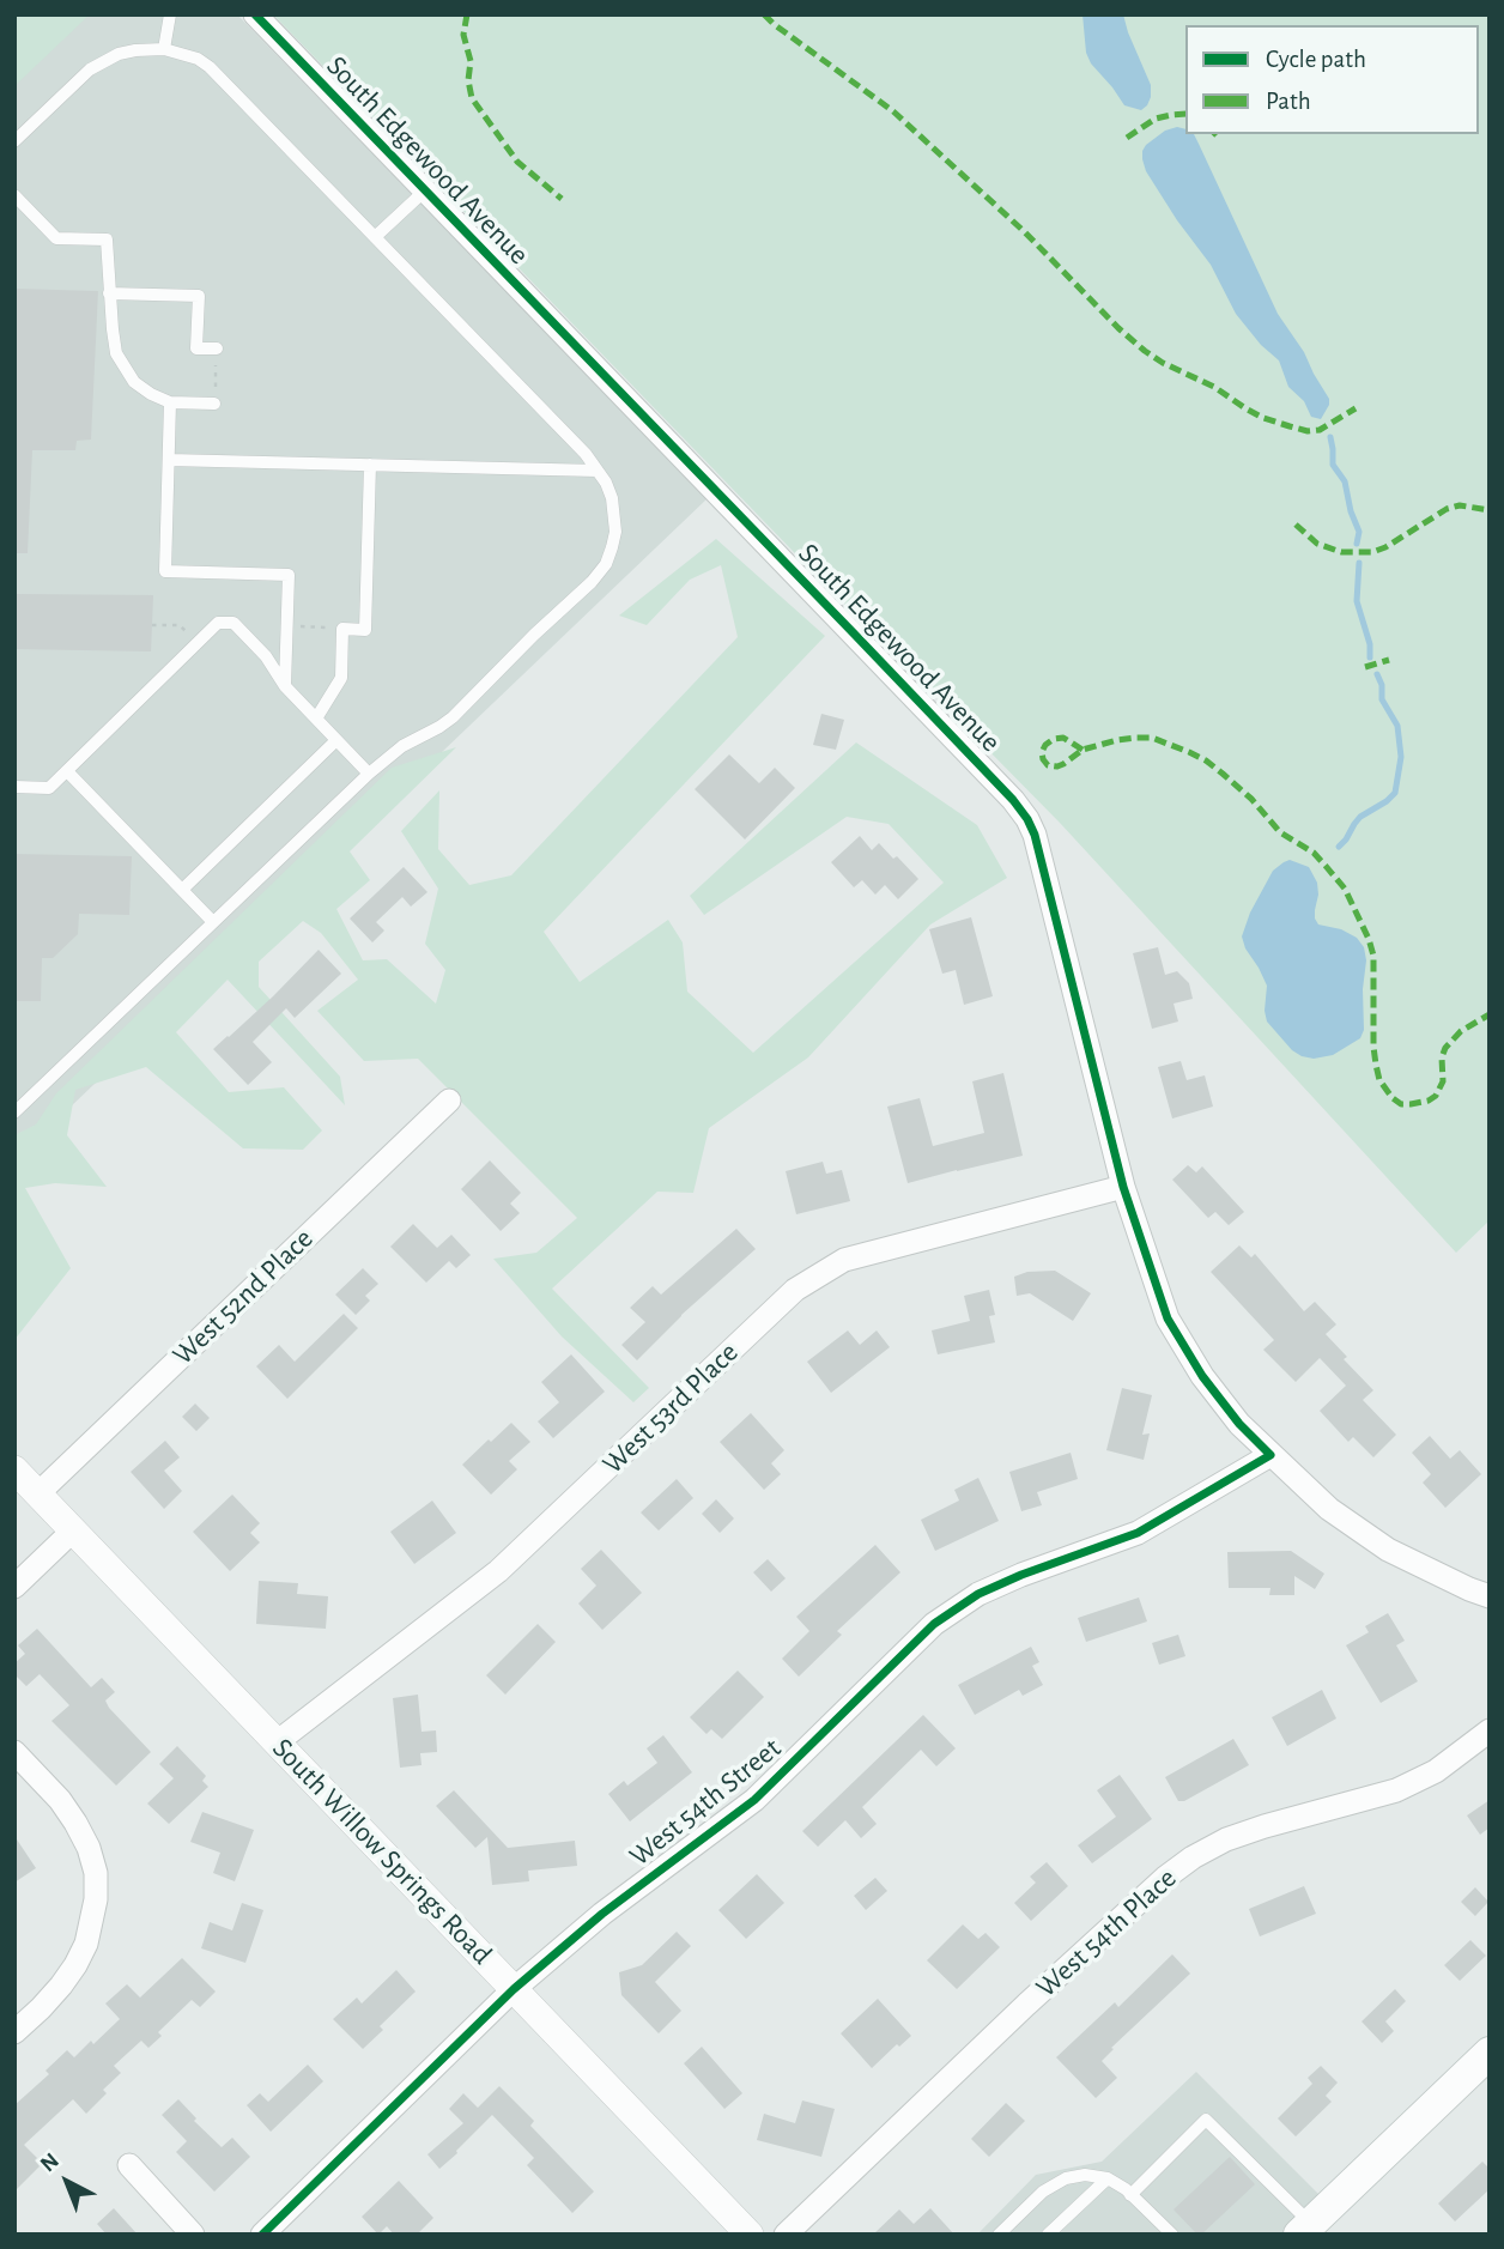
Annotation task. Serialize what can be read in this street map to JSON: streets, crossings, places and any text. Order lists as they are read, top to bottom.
{
  "streets": {
    "street": [
      "South Edgewood Avenue",
      "West 52nd Place",
      "West 53rd Place",
      "West 54th Street",
      "South Willow Springs Road",
      "West 54th Place"
    ]
  },
  "crossings": [
    ["South Edgewood Avenue", "West 53rd Place"],
    ["South Edgewood Avenue", "West 54th Street"],
    ["West 52nd Place", "South Willow Springs Road"],
    ["West 53rd Place", "South Willow Springs Road"],
    ["West 54th Street", "South Willow Springs Road"]
  ],
  "legend": ["Cycle path", "Path"],
  "north": "top left"
}
